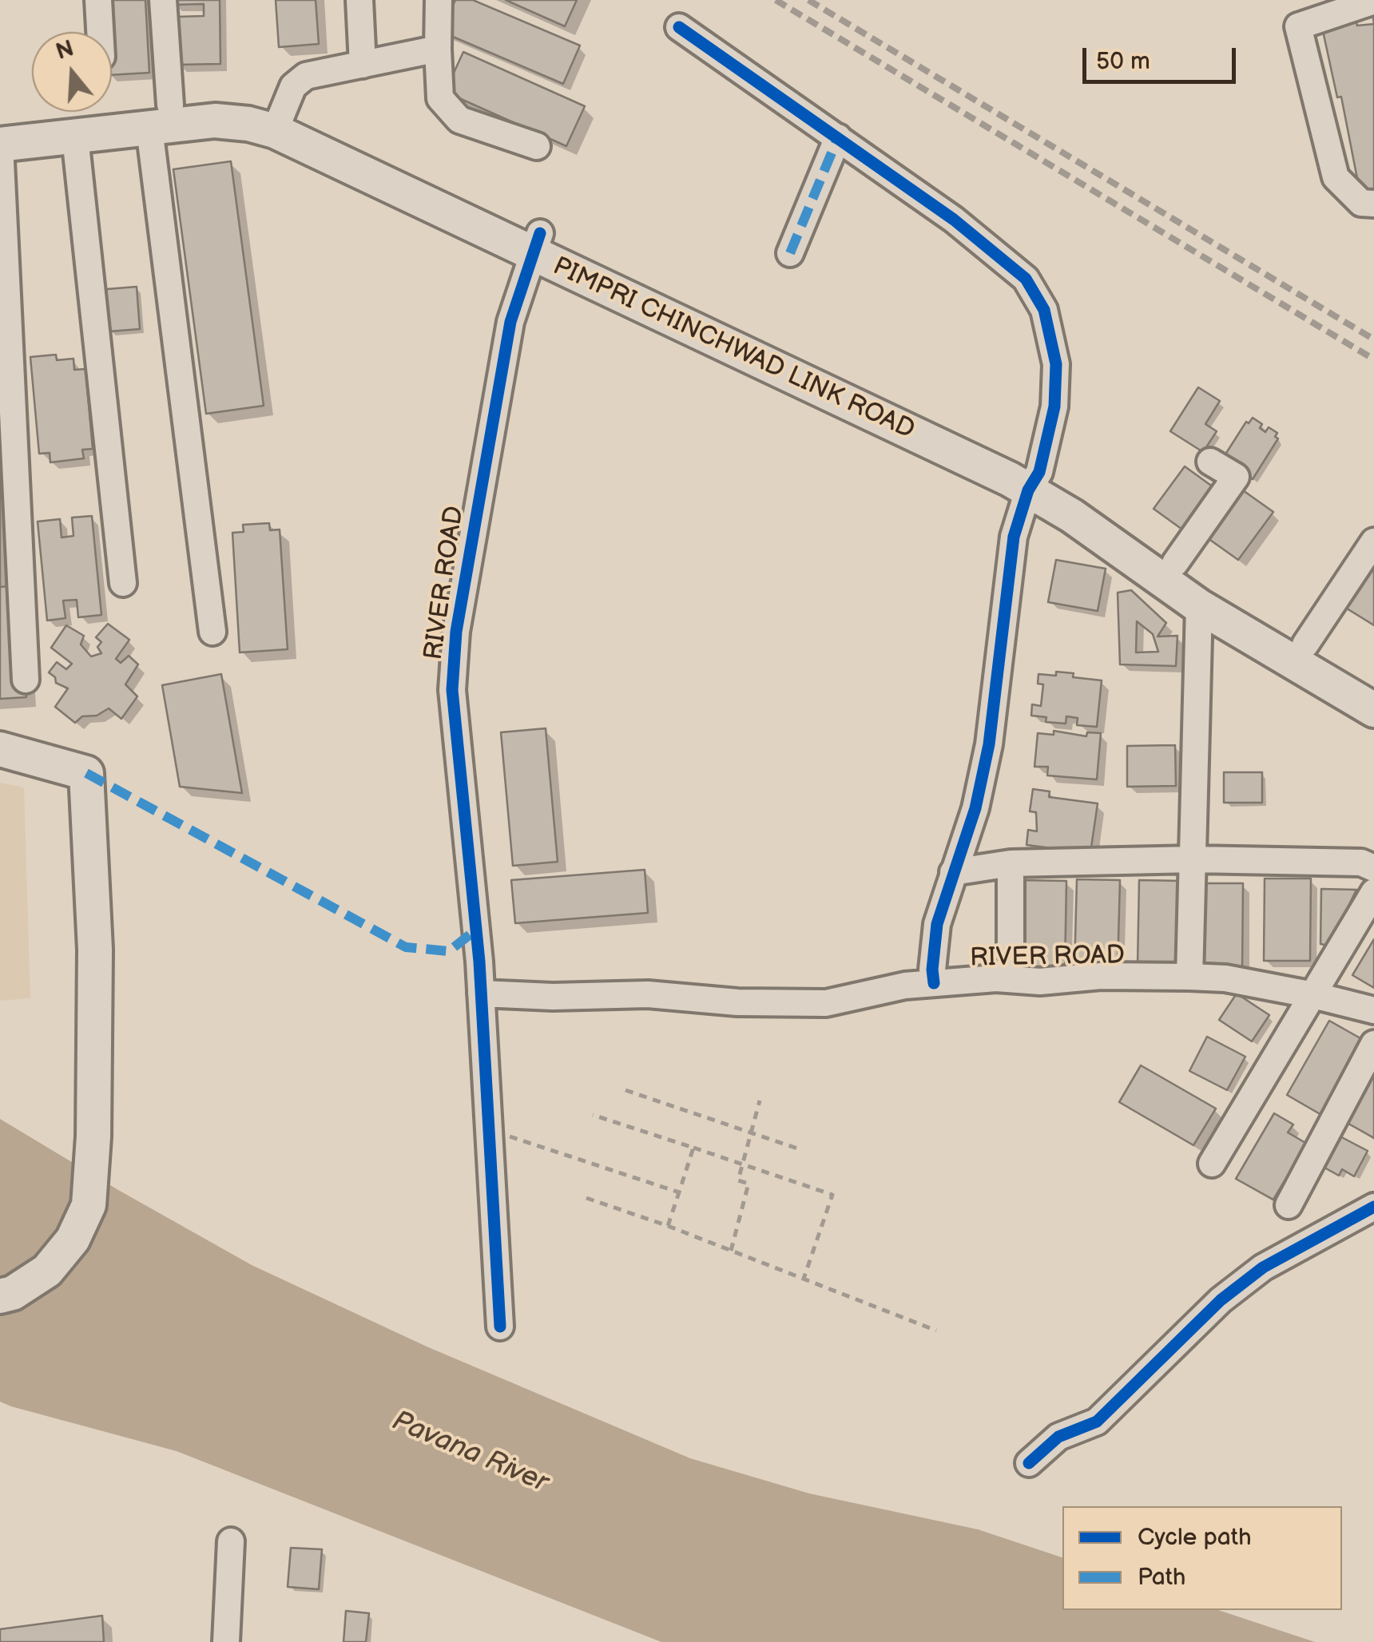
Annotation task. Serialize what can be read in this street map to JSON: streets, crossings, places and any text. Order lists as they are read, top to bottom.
{
  "streets": {
    "main road": ["PIMPRI CHINCHWAD LINK ROAD"],
    "street": ["RIVER ROAD"]
  },
  "crossings": [
    ["PIMPRI CHINCHWAD LINK ROAD", "RIVER ROAD"]
  ],
  "water": ["Pavana River"],
  "legend": ["Cycle path", "Path"],
  "scale_bar": "50 m",
  "north": "top"
}
